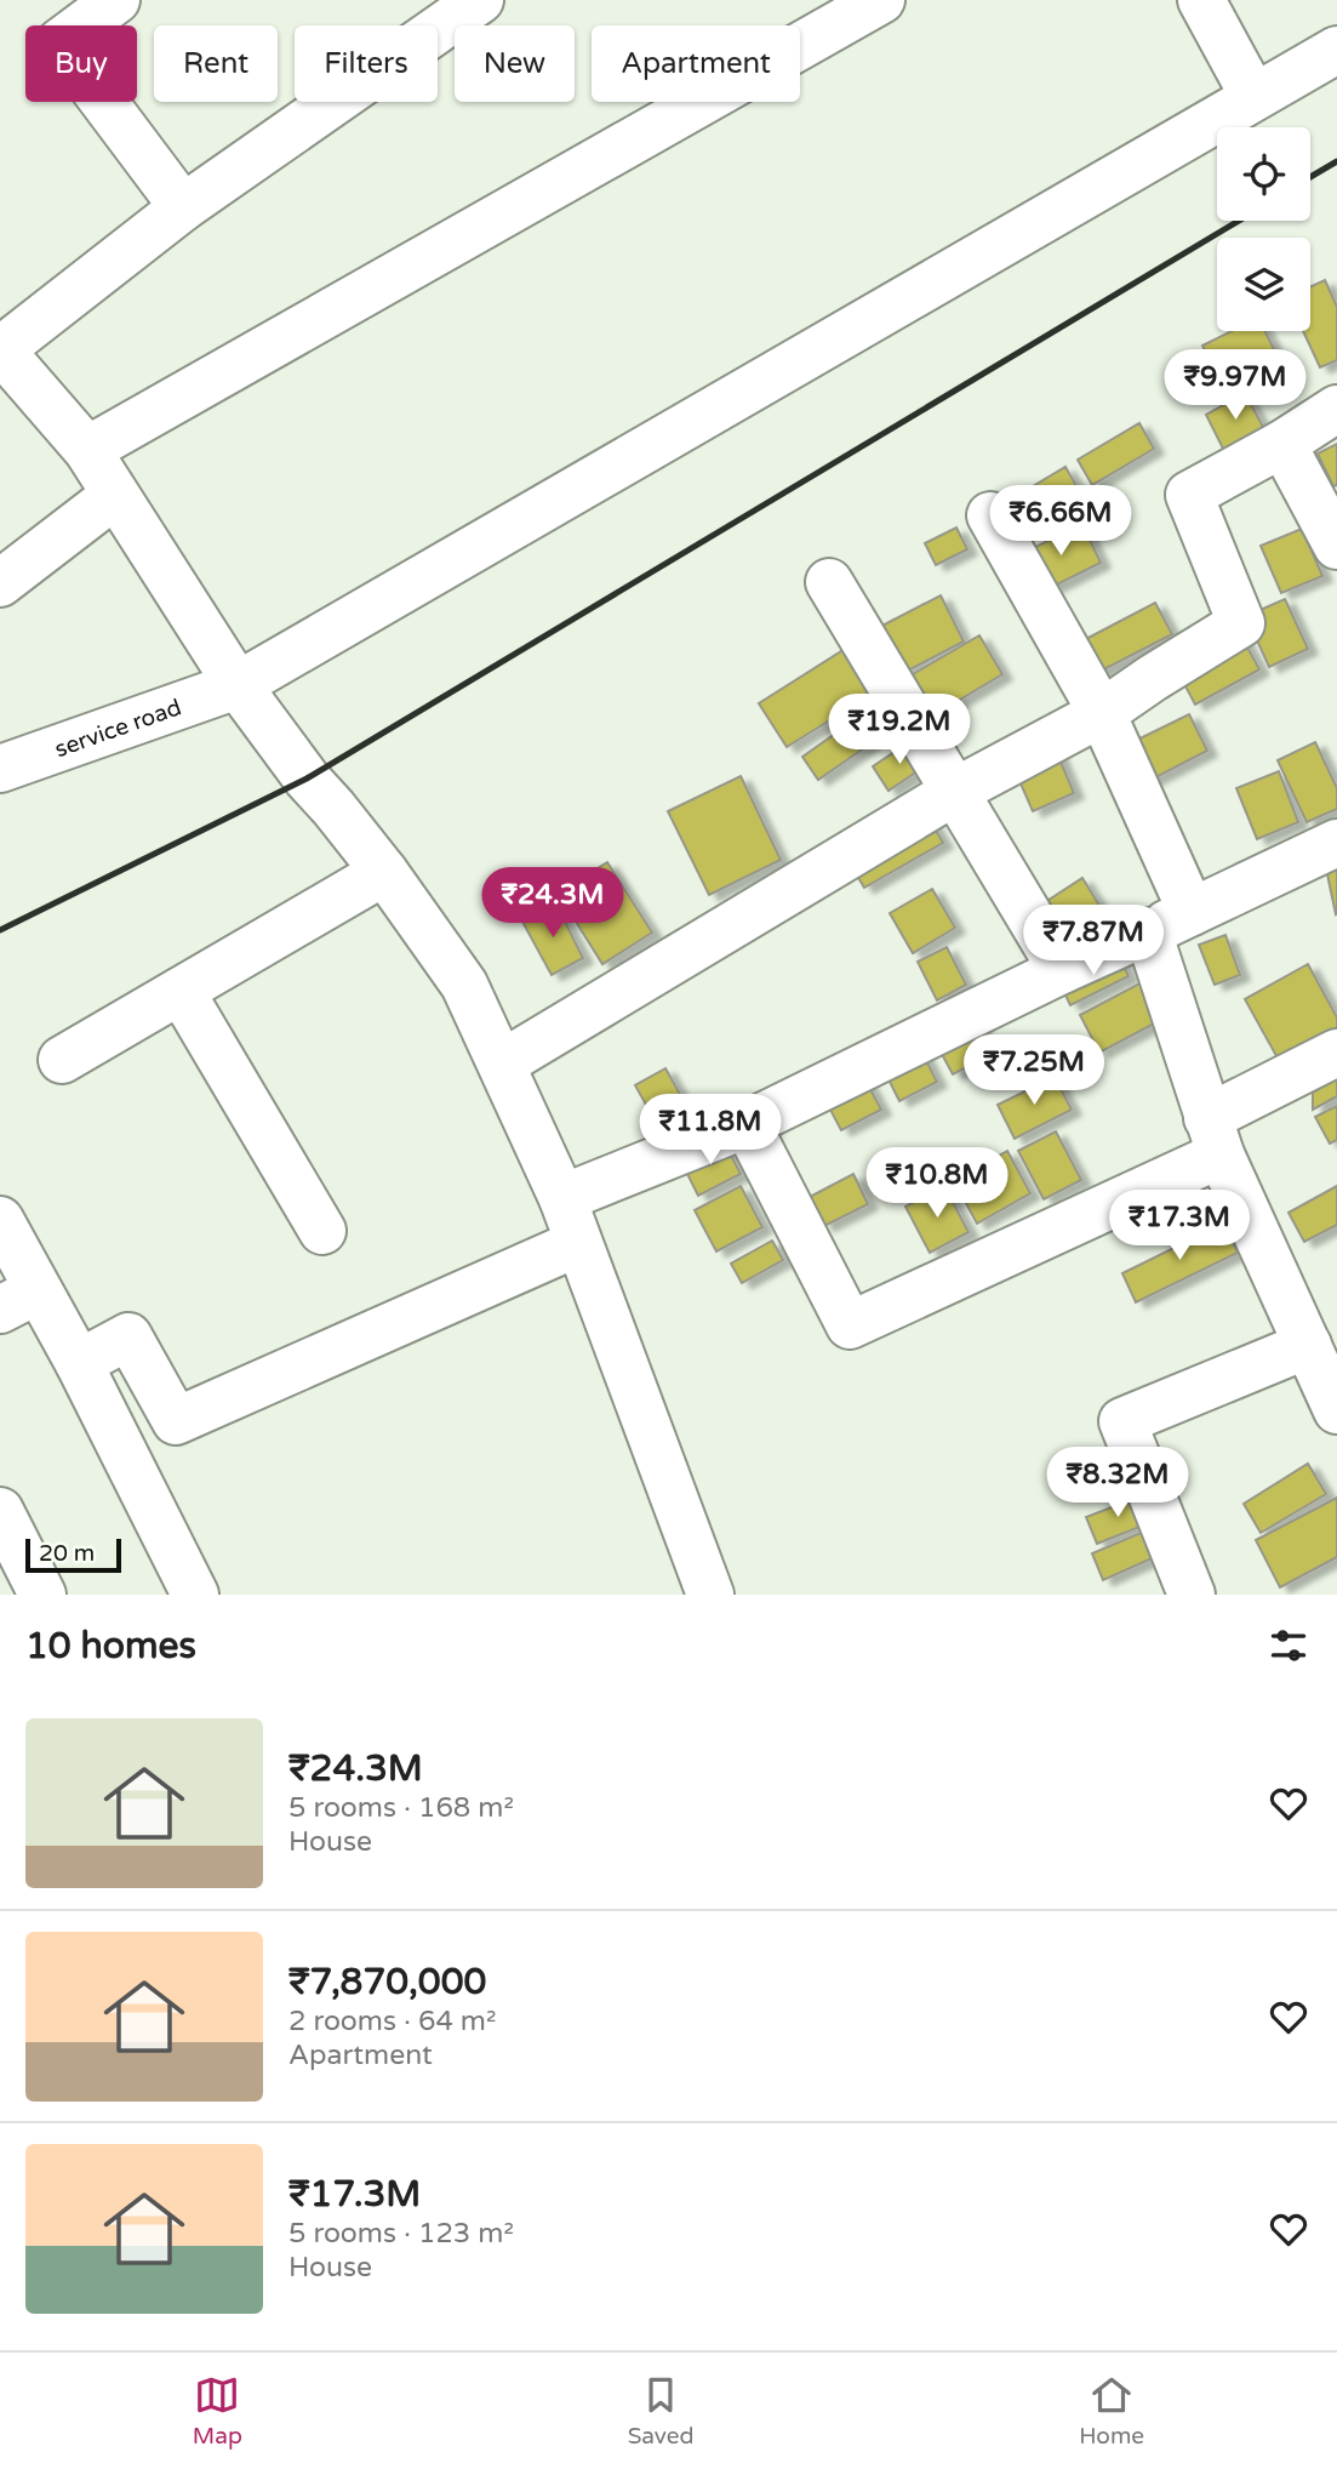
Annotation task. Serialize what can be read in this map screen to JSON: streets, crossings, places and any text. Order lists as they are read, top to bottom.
{
  "streets": {
    "street": ["service road"]
  },
  "scale_bar": "20 m",
  "page": {
    "chip": [
      "Buy",
      "Rent",
      "Filters",
      "New",
      "Apartment"
    ],
    "price": [
      "₹9.97M",
      "₹6.66M",
      "₹19.2M",
      "₹24.3M",
      "₹7.87M",
      "₹7.25M",
      "₹11.8M",
      "₹10.8M",
      "₹17.3M",
      "₹8.32M"
    ],
    "scale": "20 m",
    "heading": "10 homes",
    "list": [
      {
        "name": "₹24.3M",
        "note": "5 rooms · 168 m² · House"
      },
      {
        "name": "₹7,870,000",
        "note": "2 rooms · 64 m² · Apartment"
      },
      {
        "name": "₹17.3M",
        "note": "5 rooms · 123 m² · House"
      }
    ],
    "tabs": ["Map", "Saved", "Home"]
  }
}
